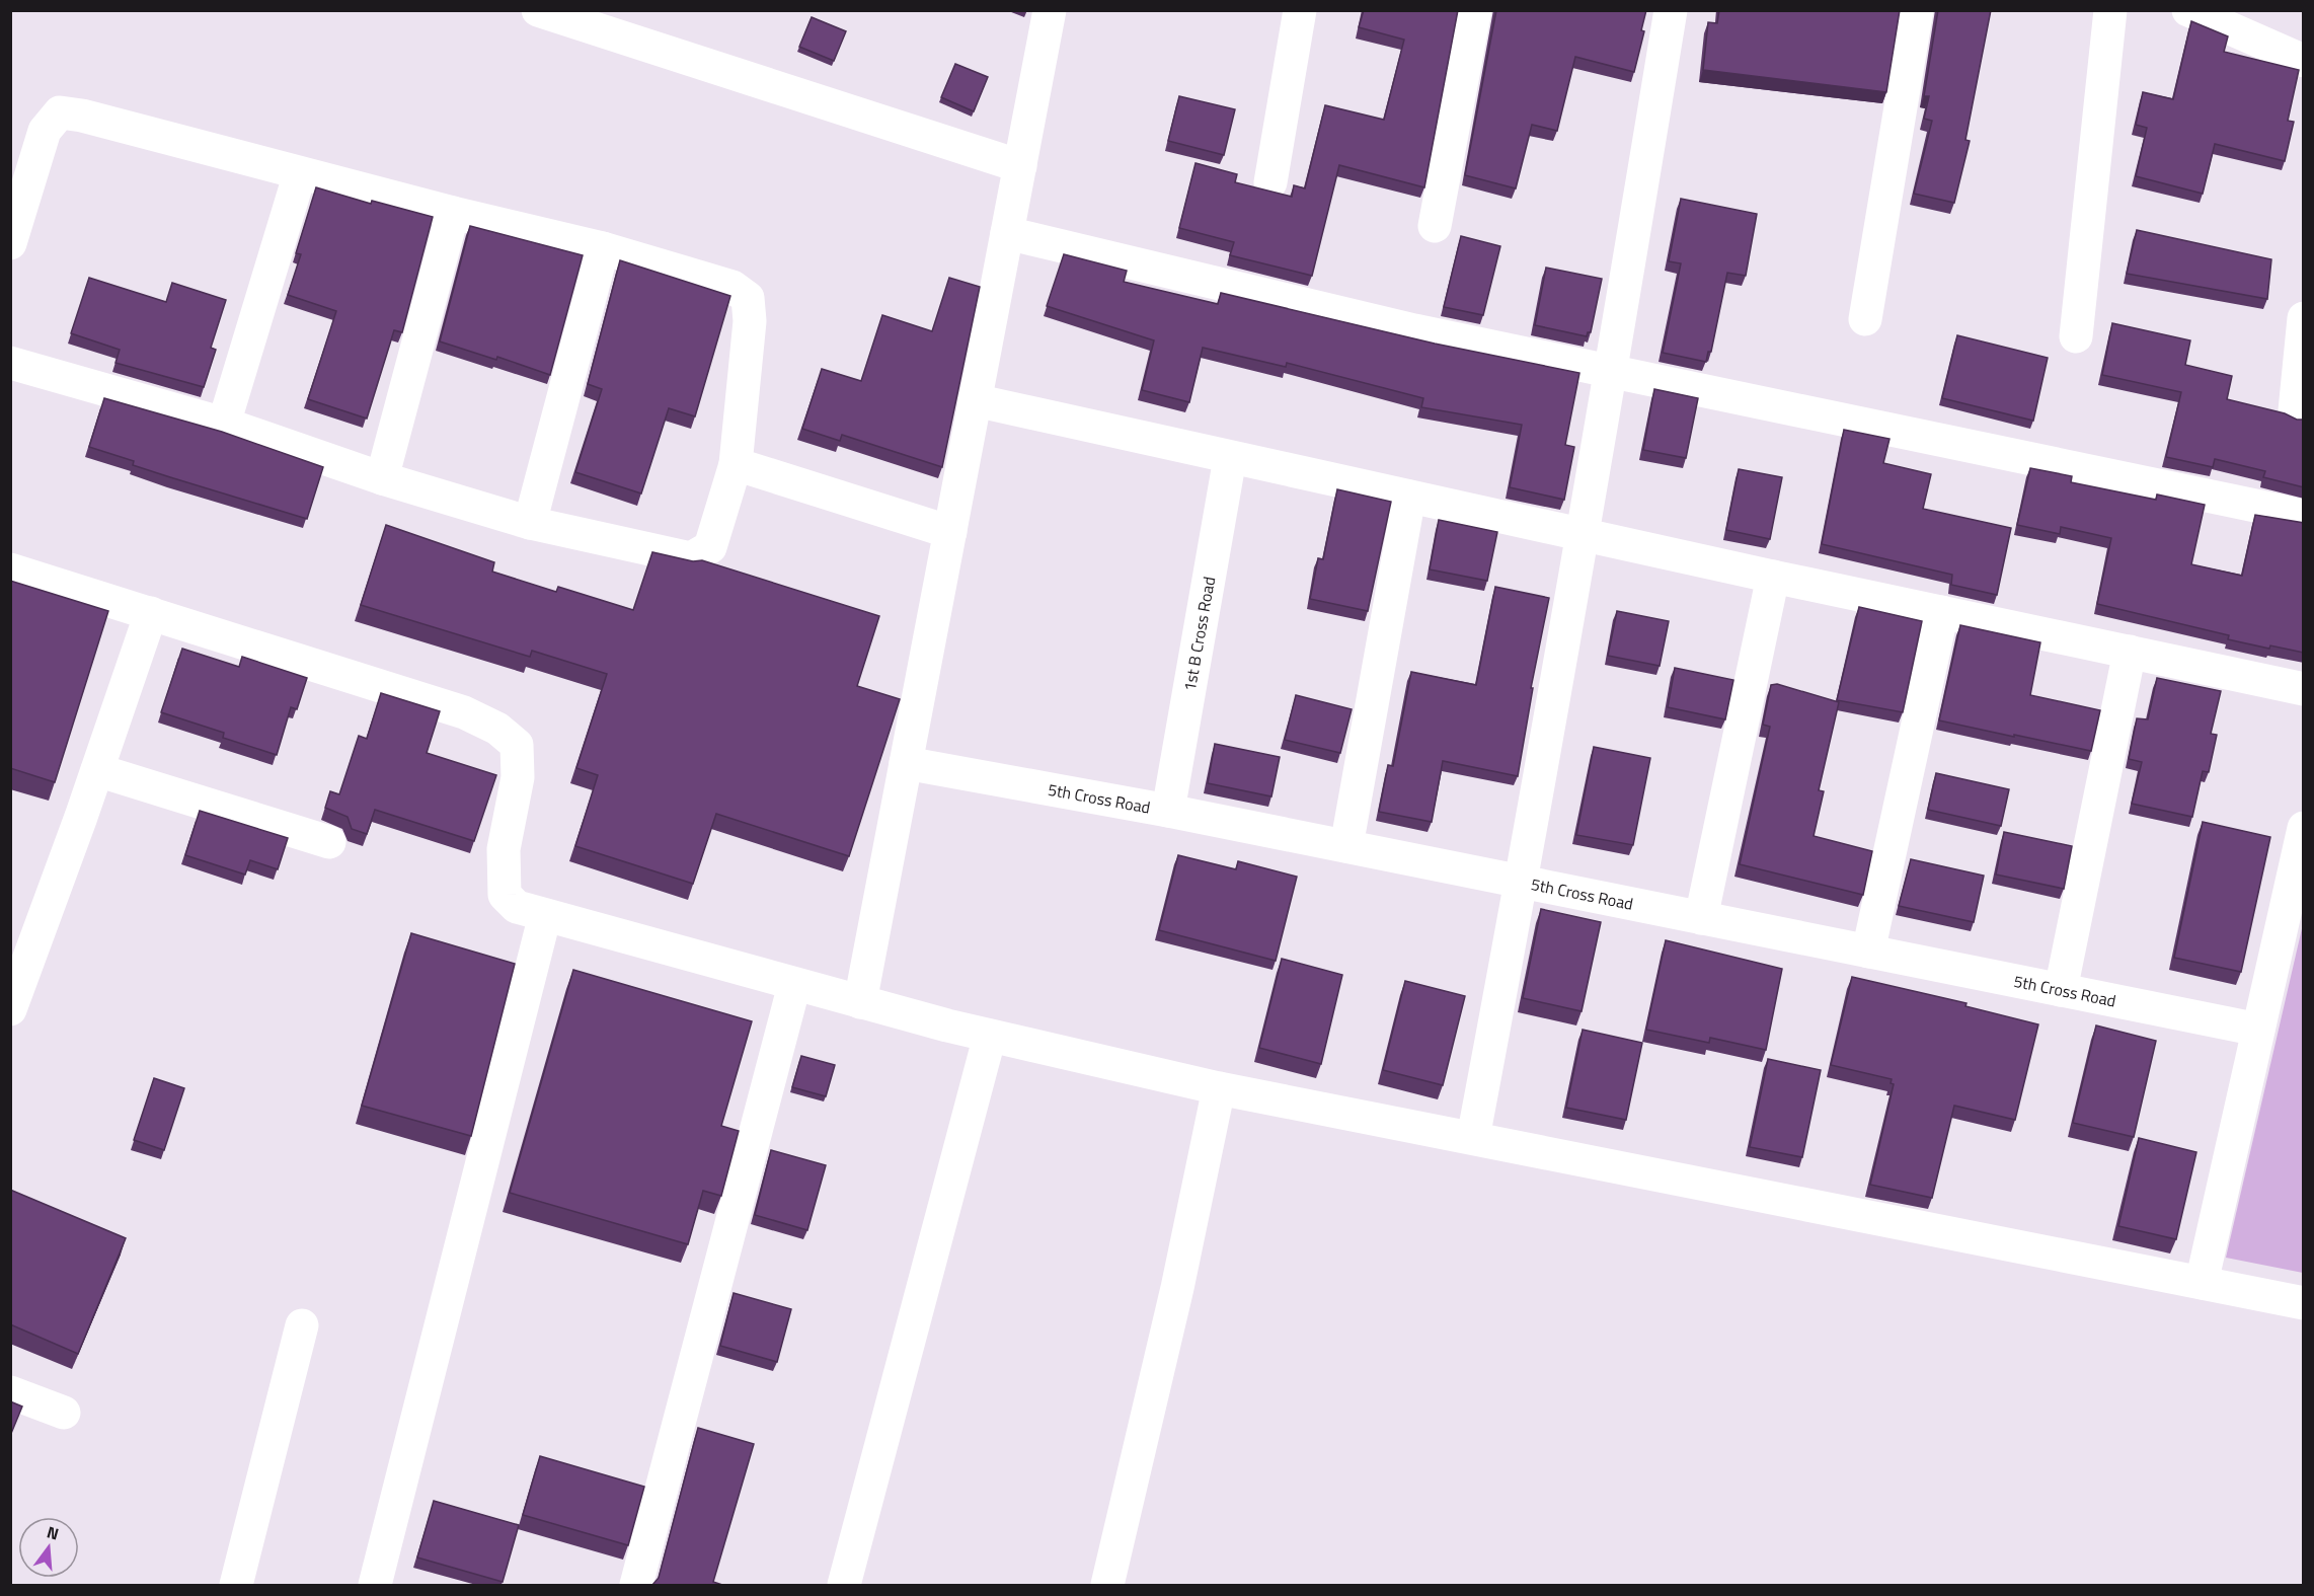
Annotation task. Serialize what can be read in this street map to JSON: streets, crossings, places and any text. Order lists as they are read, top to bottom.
{
  "streets": {
    "street": ["1st B Cross Road", "5th Cross Road"]
  },
  "crossings": [
    ["1st B Cross Road", "5th Cross Road"]
  ],
  "north": "top"
}
